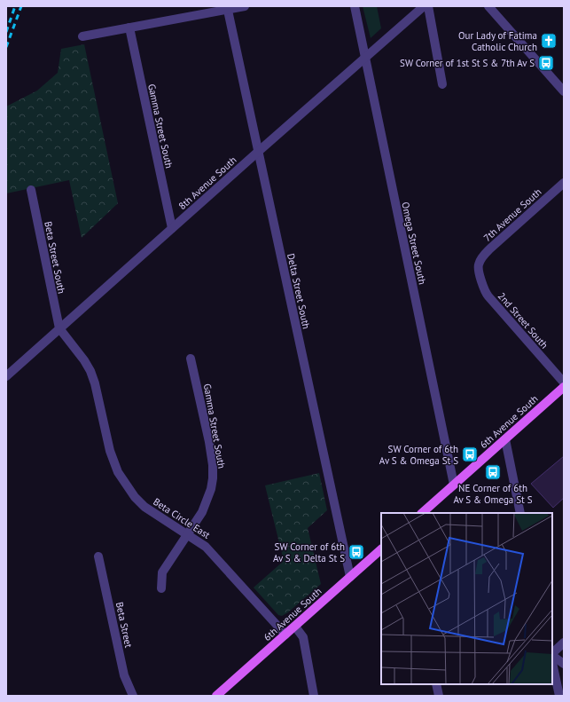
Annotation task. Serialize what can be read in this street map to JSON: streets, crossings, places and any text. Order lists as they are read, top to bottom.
{
  "streets": {
    "main road": ["6th Avenue South"],
    "street": [
      "Gamma Street South",
      "8th Avenue South",
      "7th Avenue South",
      "Omega Street South",
      "Beta Street South",
      "Delta Street South",
      "2nd Street South",
      "Beta Circle East",
      "Beta Street"
    ]
  },
  "crossings": [
    ["Gamma Street South", "8th Avenue South"],
    ["Gamma Street South", "Beta Circle East"],
    ["8th Avenue South", "Omega Street South"],
    ["8th Avenue South", "Beta Street South"],
    ["8th Avenue South", "Delta Street South"],
    ["8th Avenue South", "Beta Circle East"],
    ["7th Avenue South", "2nd Street South"],
    ["Omega Street South", "6th Avenue South"],
    ["Beta Street South", "Beta Circle East"],
    ["Delta Street South", "6th Avenue South"],
    ["6th Avenue South", "Beta Circle East"]
  ],
  "places": {
    "church": ["Our Lady of Fatima Catholic Church"],
    "bus stop": [
      "SW Corner of 1st St S & 7th Av S",
      "SW Corner of 6th Av S & Omega St S",
      "NE Corner of 6th Av S & Omega St S",
      "SW Corner of 6th Av S & Delta St S"
    ]
  }
}
